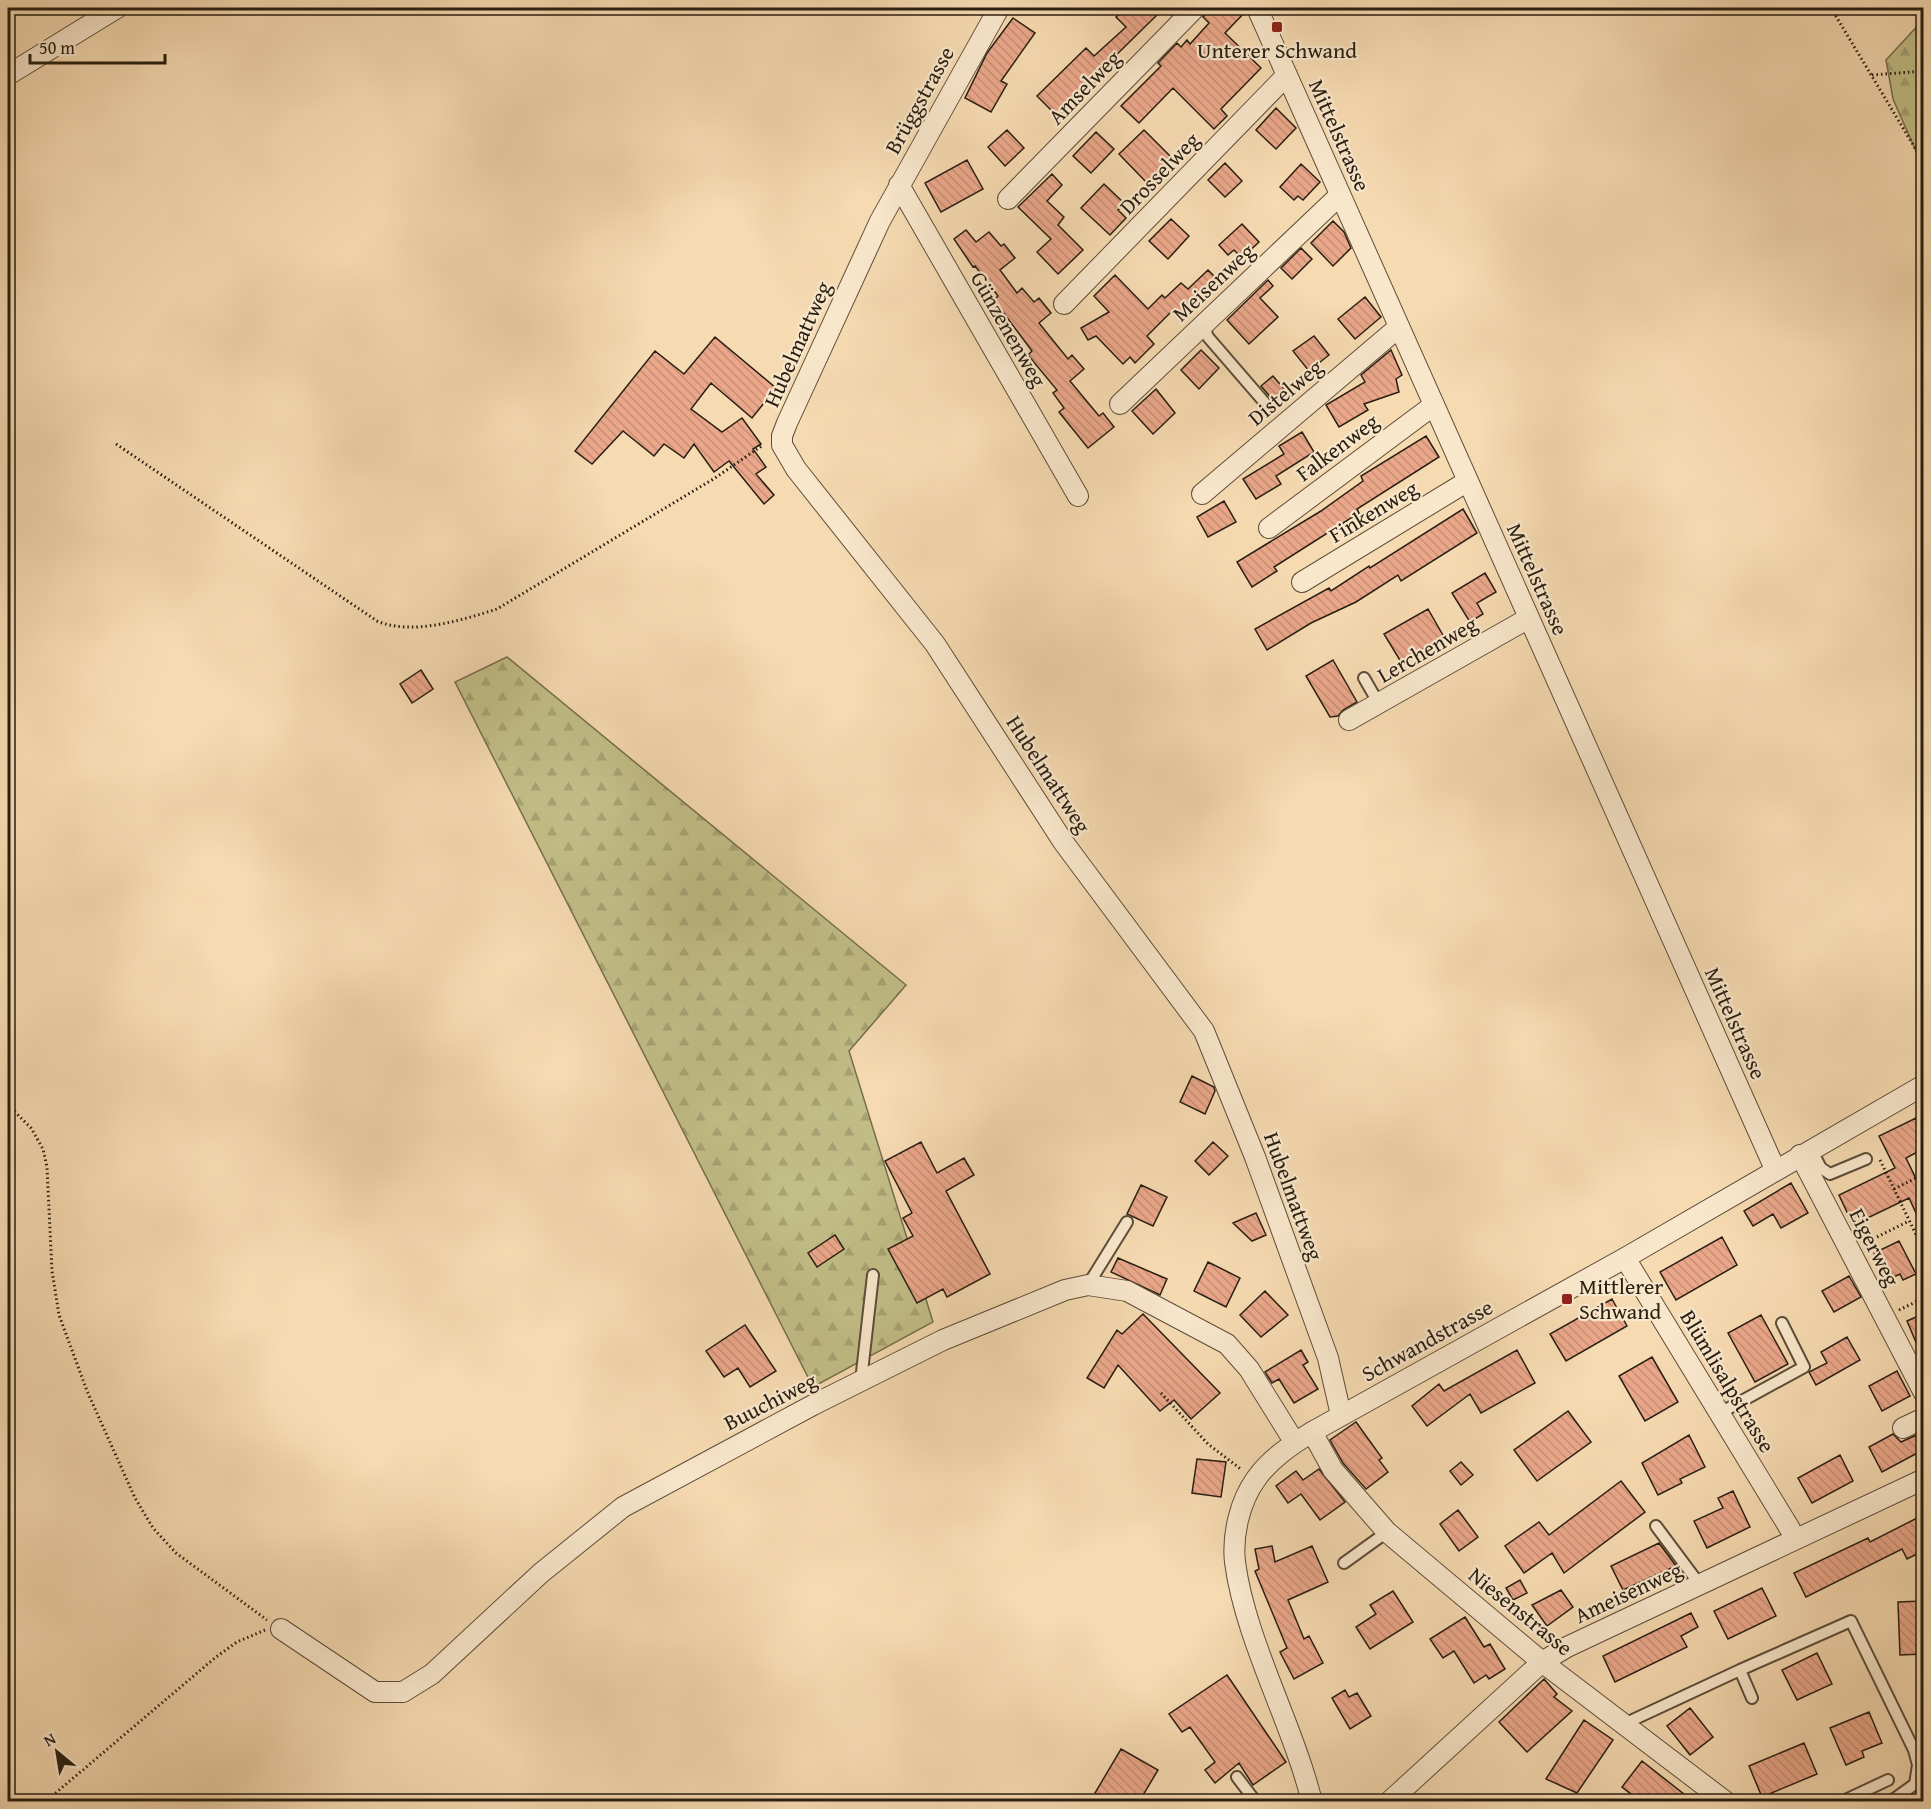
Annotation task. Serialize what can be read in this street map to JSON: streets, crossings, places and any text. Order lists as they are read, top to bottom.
{
  "streets": {
    "street": [
      "Amselweg",
      "Brüggstrasse",
      "Mittelstrasse",
      "Drosselweg",
      "Meisenweg",
      "Günzenenweg",
      "Hubelmattweg",
      "Distelweg",
      "Falkenweg",
      "Finkenweg",
      "Lerchenweg",
      "Eigerweg",
      "Schwandstrasse",
      "Blümlisalpstrasse",
      "Buuchiweg",
      "Ameisenweg",
      "Niesenstrasse"
    ]
  },
  "crossings": [
    ["Brüggstrasse", "Günzenenweg"],
    ["Brüggstrasse", "Hubelmattweg"],
    ["Mittelstrasse", "Drosselweg"],
    ["Mittelstrasse", "Meisenweg"],
    ["Mittelstrasse", "Distelweg"],
    ["Mittelstrasse", "Falkenweg"],
    ["Mittelstrasse", "Finkenweg"],
    ["Mittelstrasse", "Lerchenweg"],
    ["Mittelstrasse", "Schwandstrasse"],
    ["Günzenenweg", "Hubelmattweg"],
    ["Hubelmattweg", "Schwandstrasse"],
    ["Eigerweg", "Schwandstrasse"],
    ["Schwandstrasse", "Blümlisalpstrasse"],
    ["Schwandstrasse", "Buuchiweg"],
    ["Schwandstrasse", "Niesenstrasse"],
    ["Ameisenweg", "Niesenstrasse"]
  ],
  "places": {
    "transit": ["Unterer Schwand", "Mittlerer Schwand"]
  },
  "scale_bar": "50 m",
  "north": "top left"
}
